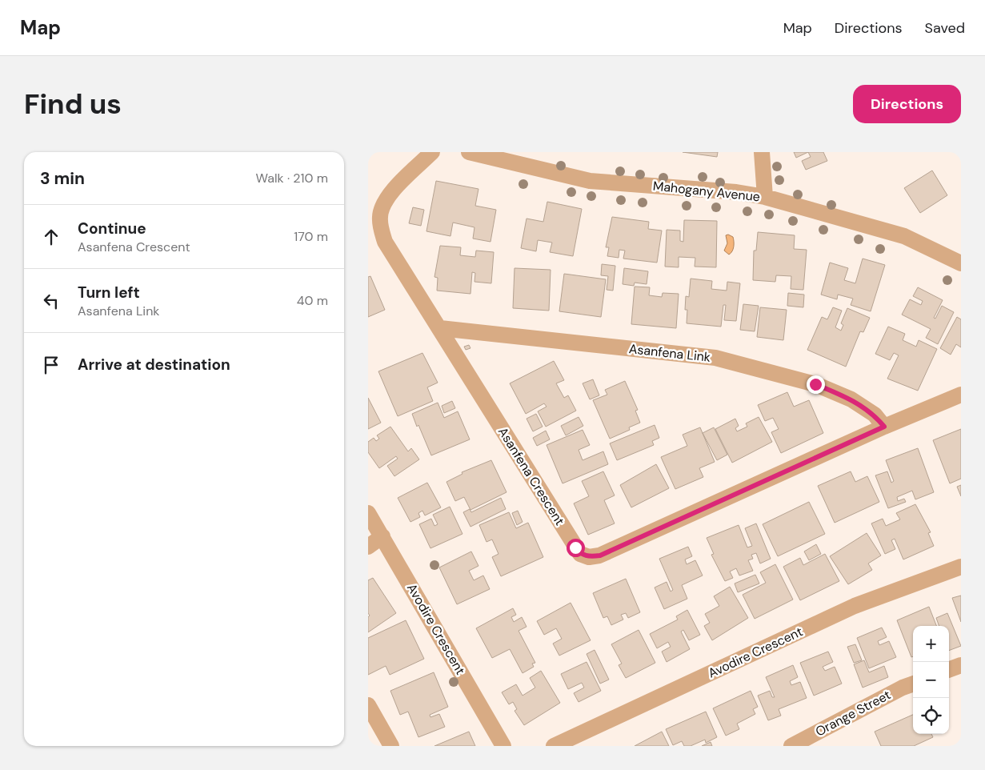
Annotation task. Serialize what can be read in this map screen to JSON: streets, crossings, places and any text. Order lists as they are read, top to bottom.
{
  "streets": {
    "street": [
      "Mahogany Avenue",
      "Asanfena Link",
      "Asanfena Crescent",
      "Avodire Crescent",
      "Orange Street"
    ]
  },
  "crossings": [
    ["Asanfena Link", "Asanfena Crescent"]
  ],
  "page": {
    "header": "Map",
    "nav": ["Map", "Directions", "Saved"],
    "buttons": "Directions",
    "title": "Find us",
    "heading": ["3 min", "Walk · 210 m"],
    "list": [
      ["Continue", "Asanfena Crescent", "170 m"],
      ["Turn left", "Asanfena Link", "40 m"],
      "Arrive at destination"
    ],
    "map_buttons": ["+", "−"]
  }
}
